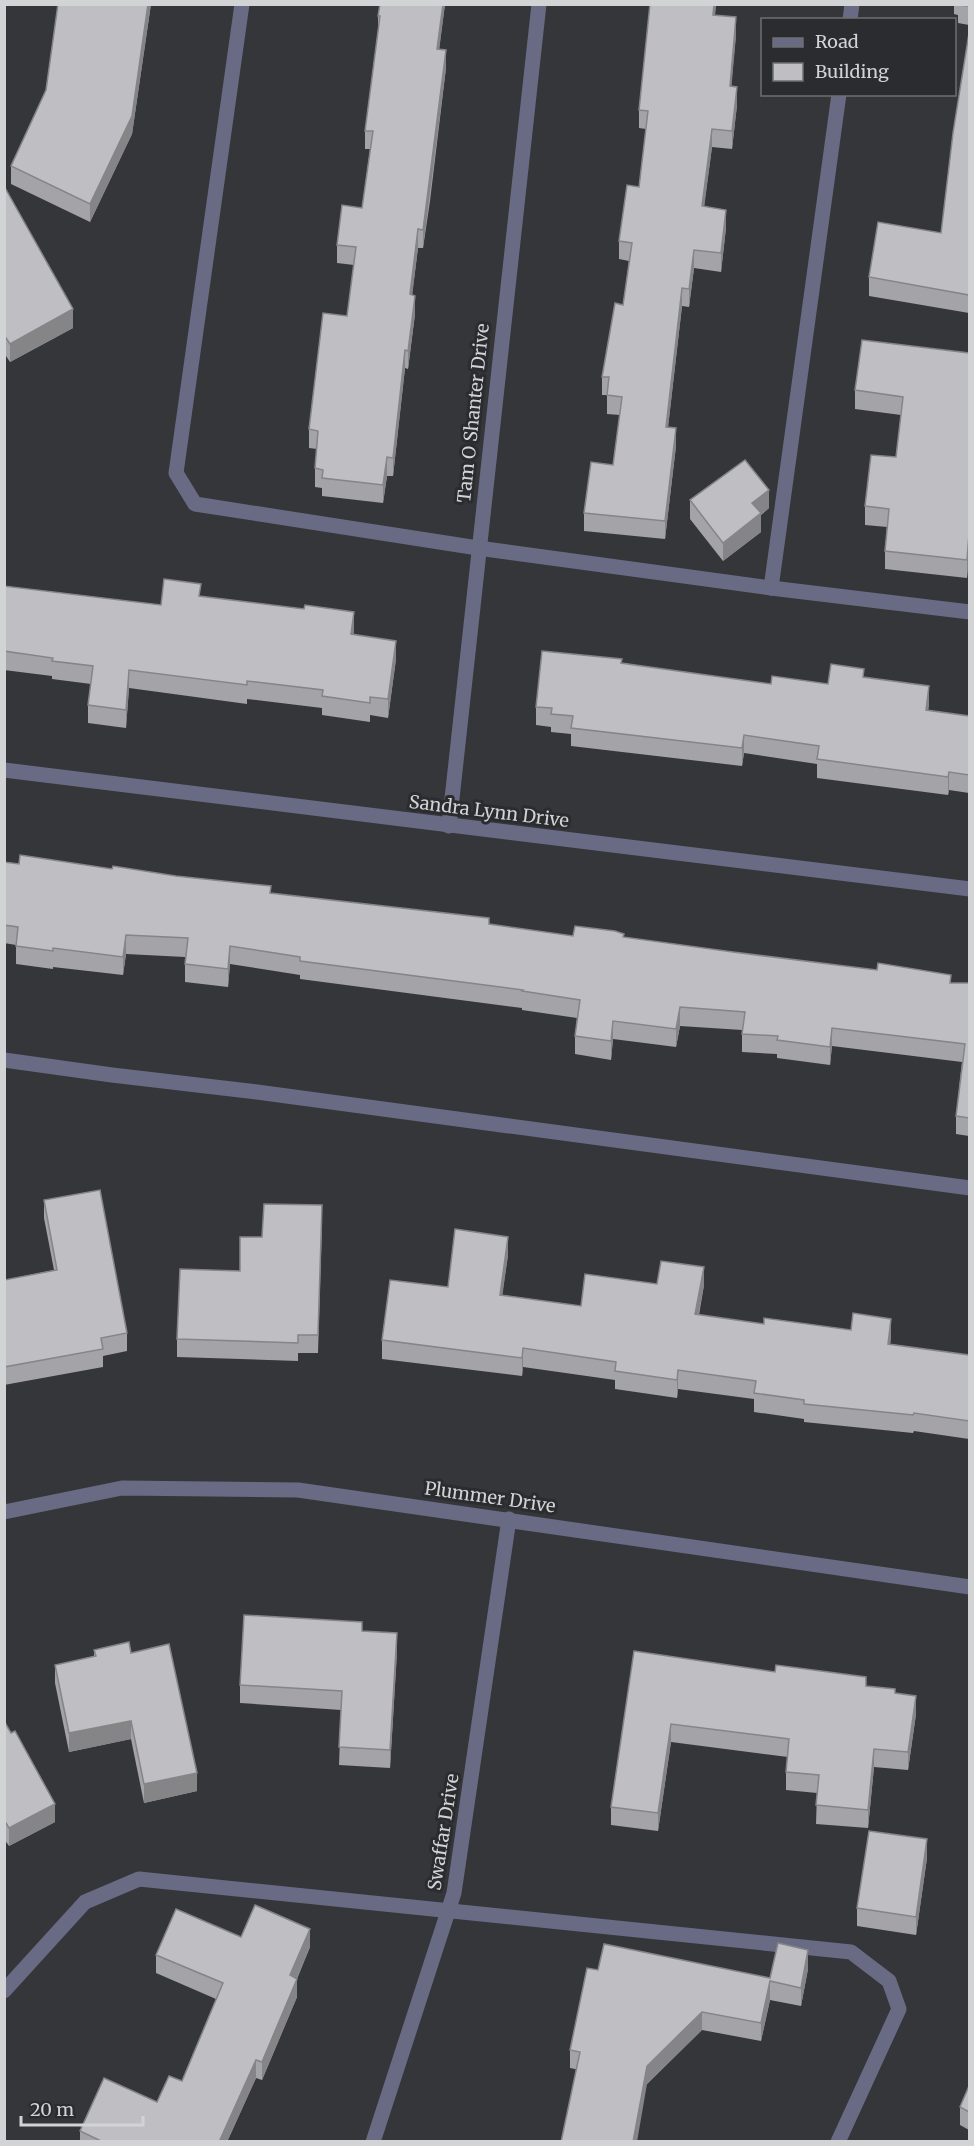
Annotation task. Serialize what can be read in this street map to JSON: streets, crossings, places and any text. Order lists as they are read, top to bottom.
{
  "streets": {
    "street": [
      "Tam O Shanter Drive",
      "Sandra Lynn Drive",
      "Plummer Drive",
      "Swaffar Drive"
    ]
  },
  "crossings": [
    ["Tam O Shanter Drive", "Sandra Lynn Drive"],
    ["Plummer Drive", "Swaffar Drive"]
  ],
  "legend": ["Road", "Building"],
  "scale_bar": "20 m"
}
